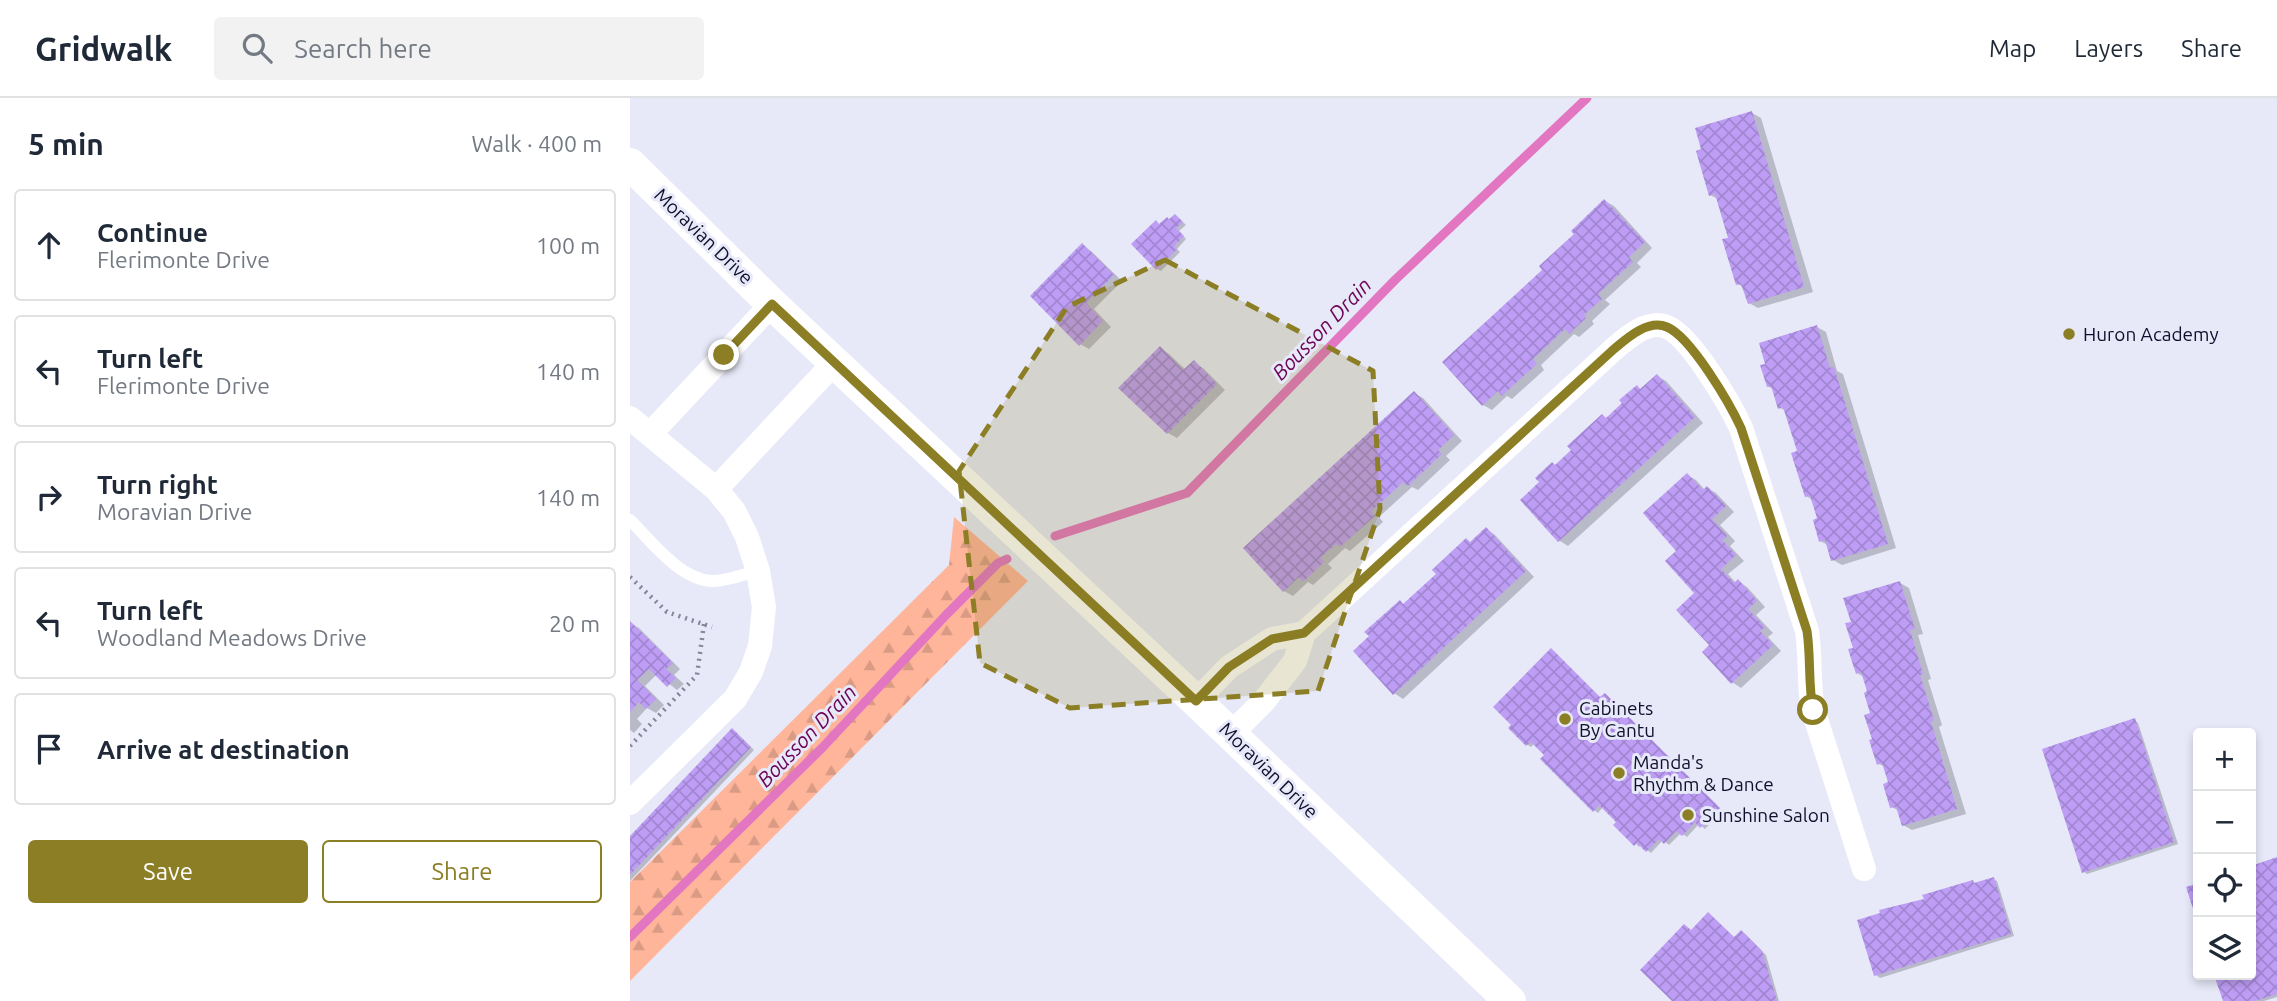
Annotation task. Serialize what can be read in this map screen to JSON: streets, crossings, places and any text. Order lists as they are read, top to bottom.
{
  "streets": {
    "street": ["Moravian Drive"]
  },
  "water": ["Bousson Drain"],
  "places": [
    "Huron Academy",
    "Cabinets By Cantu",
    "Manda's Rhythm & Dance",
    "Sunshine Salon"
  ],
  "page": {
    "header": "Gridwalk",
    "search": "Search here",
    "nav": ["Map", "Layers", "Share"],
    "heading": ["5 min", "Walk · 400 m"],
    "list": [
      ["Continue", "Flerimonte Drive", "100 m"],
      ["Turn left", "Flerimonte Drive", "140 m"],
      ["Turn right", "Moravian Drive", "140 m"],
      ["Turn left", "Woodland Meadows Drive", "20 m"],
      "Arrive at destination"
    ],
    "map_buttons": ["+", "−"],
    "buttons": ["Save", "Share"]
  }
}
